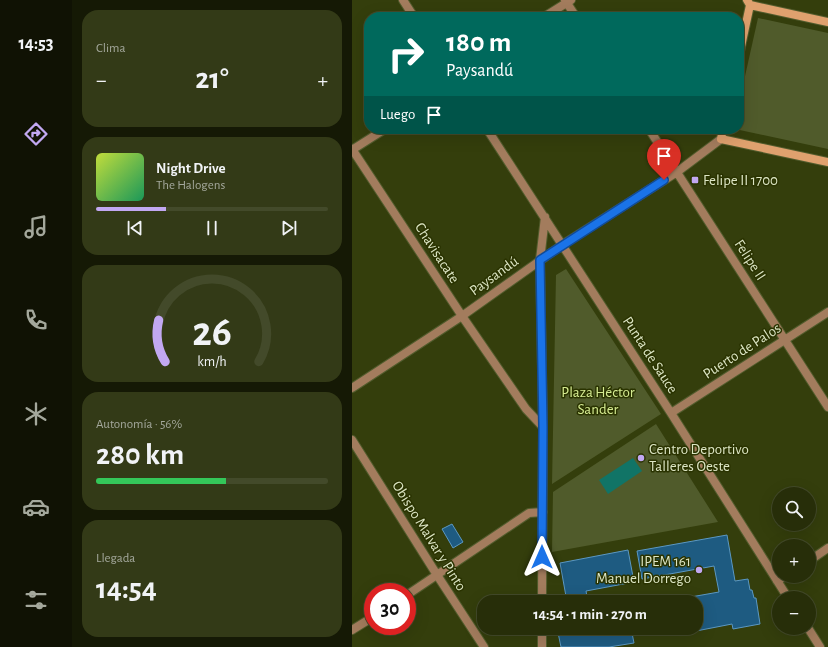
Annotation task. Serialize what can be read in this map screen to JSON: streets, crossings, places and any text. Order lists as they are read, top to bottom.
{
  "streets": {
    "street": [
      "Chavisacate",
      "Felipe II",
      "Paysandú",
      "Puerto de Palos",
      "Punta de Sauce",
      "Obispo Malvar y Pinto"
    ]
  },
  "crossings": [
    ["Chavisacate", "Paysandú"],
    ["Felipe II", "Paysandú"],
    ["Felipe II", "Puerto de Palos"],
    ["Paysandú", "Punta de Sauce"],
    ["Puerto de Palos", "Punta de Sauce"]
  ],
  "parks": ["Plaza Héctor Sander"],
  "places": {
    "transit": ["Felipe II 1700"],
    "other": ["Centro Deportivo Talleres Oeste", "IPEM 161 Manuel Dorrego"]
  },
  "page": {
    "tabs": "14:53",
    "tile": [
      "Clima",
      ["Autonomía · 56%", "280 km"],
      ["Llegada", "14:54"]
    ],
    "turn": ["180 m", "Paysandú"],
    "heat": ["−", "21°", "+"],
    "then": "Luego",
    "song": ["Night Drive", "The Halogens"],
    "map_buttons": ["+", "−"],
    "limit": "30",
    "trip": "14:54 · 1 min · 270 m",
    "gauge": ["26", "km/h"]
  }
}
